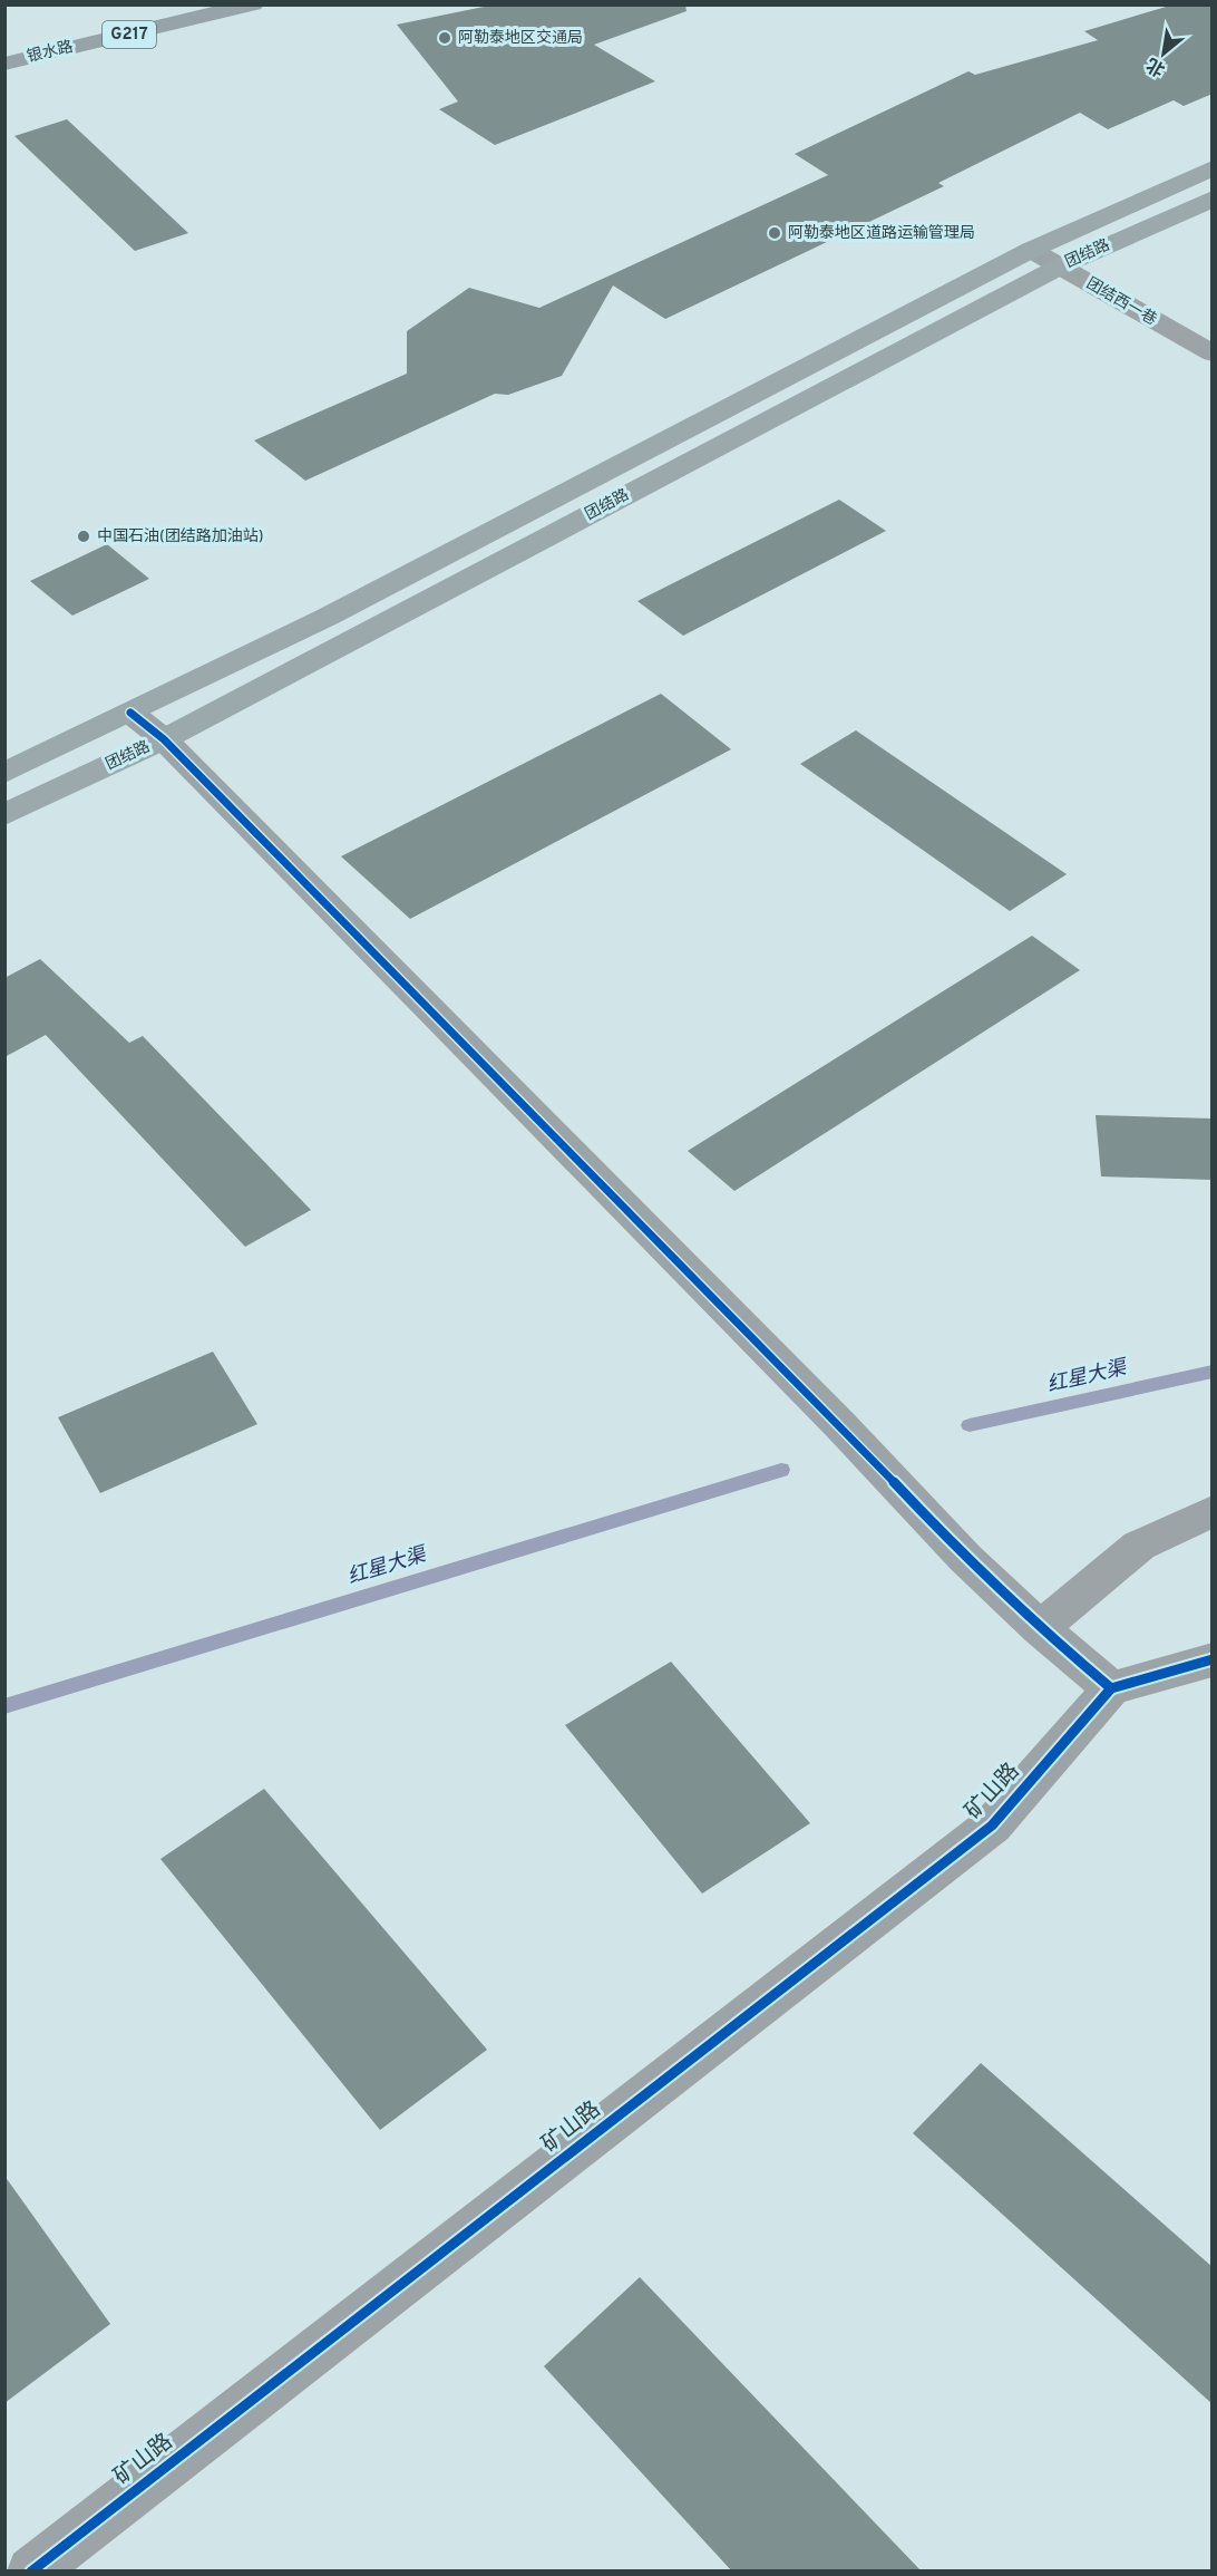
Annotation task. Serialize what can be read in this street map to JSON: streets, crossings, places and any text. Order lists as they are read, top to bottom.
{
  "streets": {
    "highway": ["G217", "银水路"],
    "main road": ["团结路"],
    "street": ["团结西一巷", "矿山路"]
  },
  "crossings": [
    ["团结路", "团结西一巷"]
  ],
  "water": ["红星大渠"],
  "places": ["阿勒泰地区交通局", "阿勒泰地区道路运输管理局", "中国石油(团结路加油站)"],
  "north": "bottom left"
}
